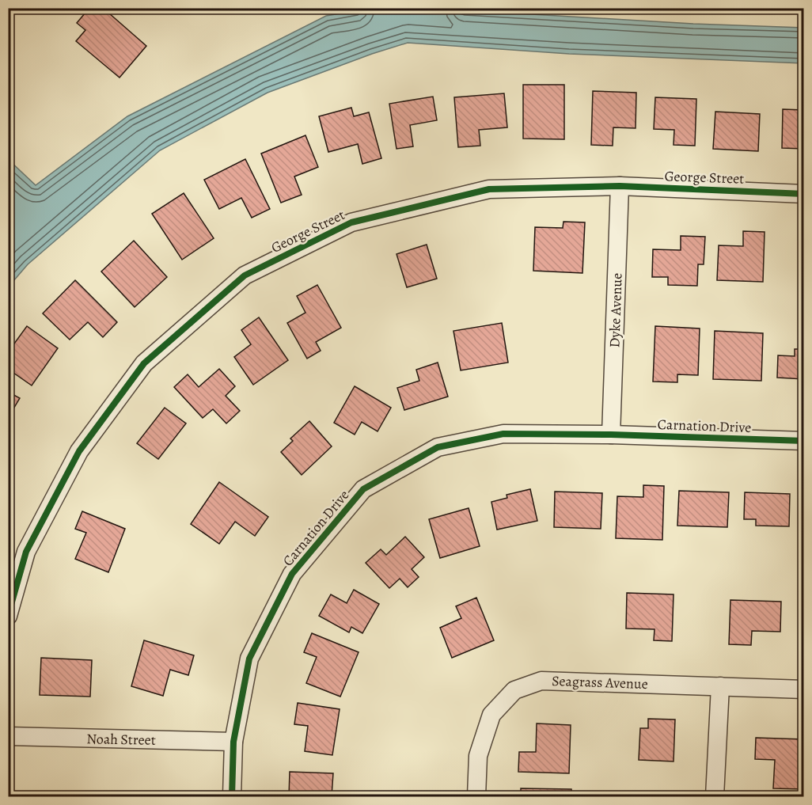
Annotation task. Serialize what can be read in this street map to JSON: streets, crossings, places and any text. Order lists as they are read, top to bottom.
{
  "streets": {
    "street": [
      "George Street",
      "Dyke Avenue",
      "Carnation Drive",
      "Seagrass Avenue",
      "Noah Street"
    ]
  },
  "crossings": [
    ["George Street", "Dyke Avenue"],
    ["Dyke Avenue", "Carnation Drive"],
    ["Carnation Drive", "Noah Street"]
  ]
}
